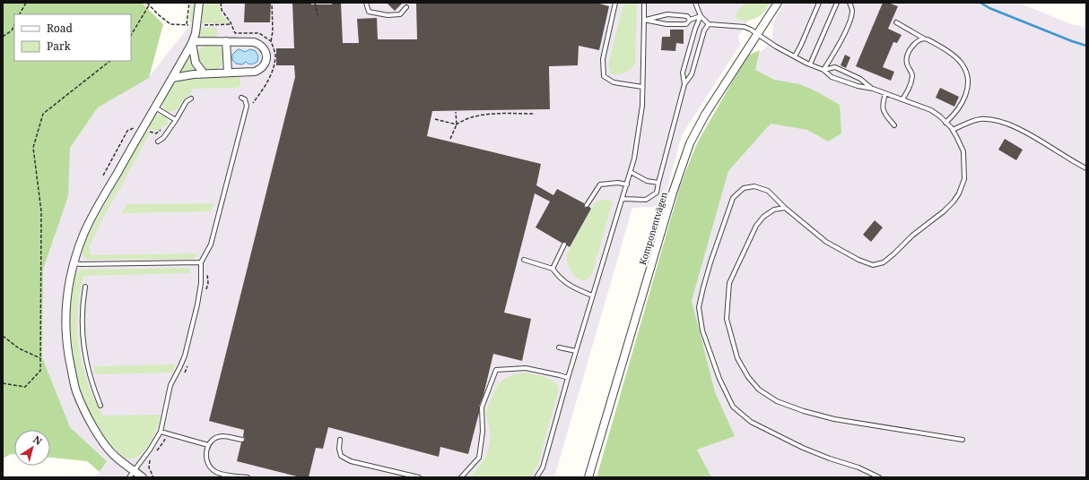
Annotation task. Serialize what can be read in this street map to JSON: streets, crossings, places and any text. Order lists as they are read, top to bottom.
{
  "streets": {
    "street": ["Komponentvägen"]
  },
  "legend": ["Road", "Park"],
  "north": "top right"
}
